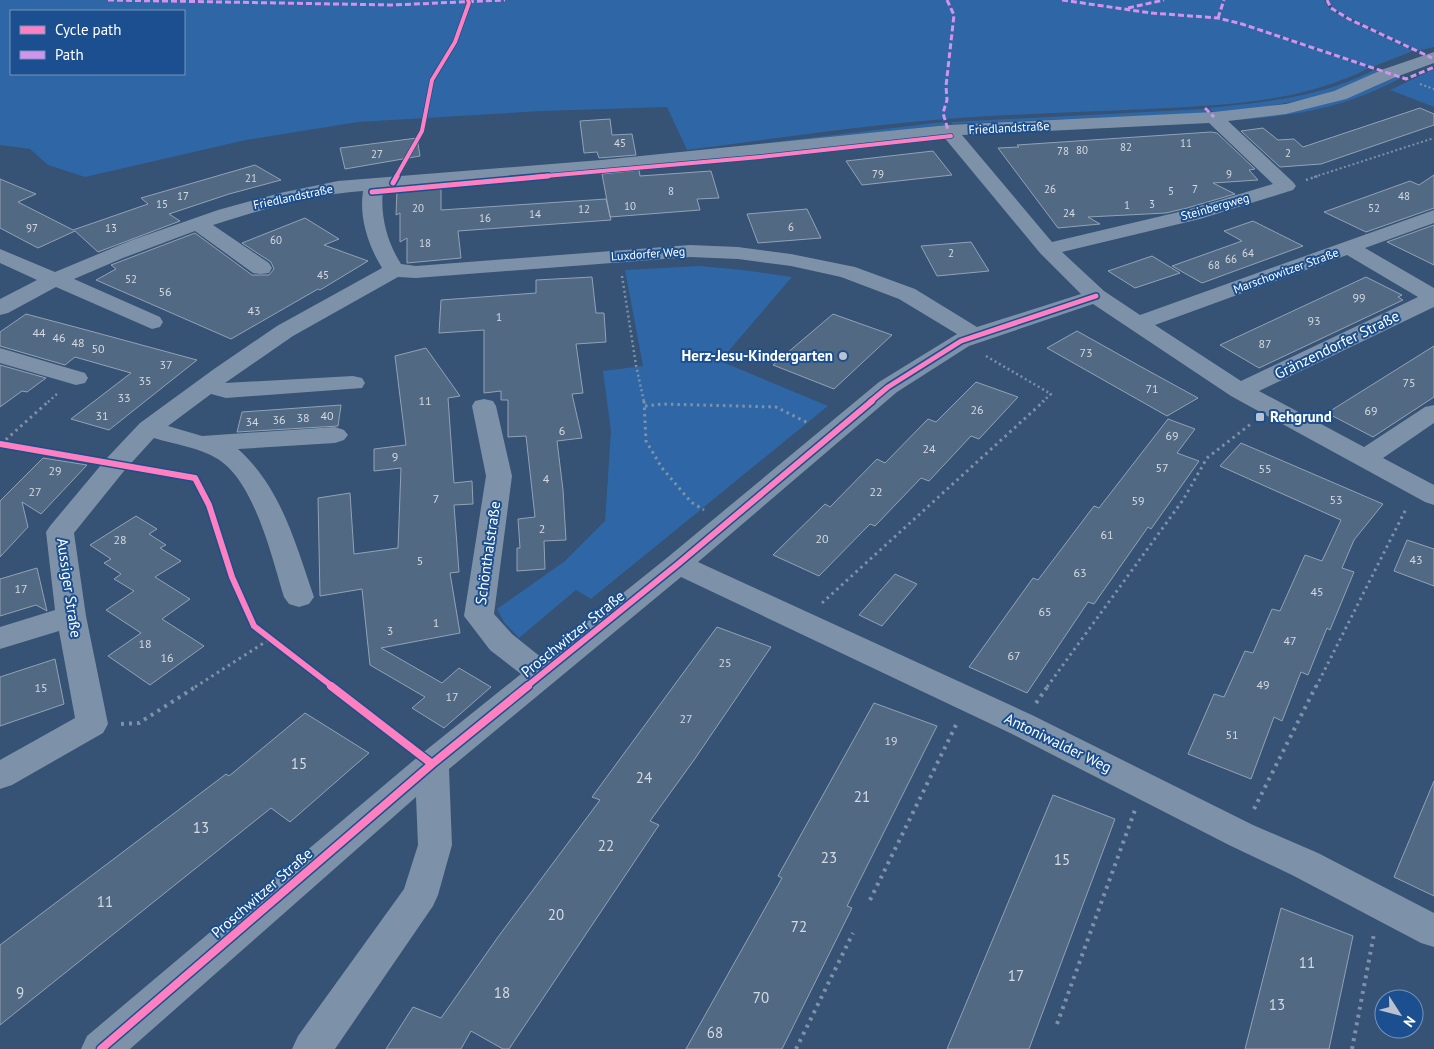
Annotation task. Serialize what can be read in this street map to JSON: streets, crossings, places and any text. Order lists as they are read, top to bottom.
{
  "streets": {
    "street": [
      "Friedlandstraße",
      "Steinbergweg",
      "Luxdorfer Weg",
      "Marschowitzer Straße",
      "Gränzendorfer Straße",
      "Schönthalstraße",
      "Aussiger Straße",
      "Proschwitzer Straße",
      "Antoniwalder Weg"
    ]
  },
  "crossings": [
    ["Luxdorfer Weg", "Aussiger Straße"],
    ["Luxdorfer Weg", "Proschwitzer Straße"],
    ["Marschowitzer Straße", "Gränzendorfer Straße"],
    ["Schönthalstraße", "Proschwitzer Straße"],
    ["Proschwitzer Straße", "Antoniwalder Weg"]
  ],
  "places": {
    "other": ["Herz-Jesu-Kindergarten"],
    "transit": ["Rehgrund"]
  },
  "house_numbers": [
    "45",
    "11",
    "82",
    "80",
    "78",
    "2",
    "27",
    "79",
    "9",
    "21",
    "26",
    "7",
    "8",
    "5",
    "17",
    "48",
    "15",
    "3",
    "1",
    "10",
    "20",
    "52",
    "12",
    "24",
    "14",
    "16",
    "6",
    "97",
    "13",
    "60",
    "18",
    "2",
    "64",
    "66",
    "68",
    "45",
    "52",
    "56",
    "99",
    "43",
    "1",
    "93",
    "44",
    "46",
    "48",
    "87",
    "50",
    "73",
    "37",
    "35",
    "75",
    "71",
    "33",
    "11",
    "26",
    "69",
    "31",
    "40",
    "38",
    "36",
    "34",
    "6",
    "69",
    "24",
    "9",
    "57",
    "55",
    "29",
    "4",
    "27",
    "22",
    "7",
    "53",
    "59",
    "2",
    "61",
    "20",
    "28",
    "43",
    "5",
    "63",
    "17",
    "45",
    "65",
    "1",
    "3",
    "47",
    "18",
    "67",
    "16",
    "25",
    "49",
    "15",
    "17",
    "27",
    "51",
    "19",
    "15",
    "24",
    "21",
    "13",
    "22",
    "23",
    "15",
    "11",
    "20",
    "72",
    "11",
    "17",
    "9",
    "18",
    "70",
    "13",
    "68"
  ],
  "legend": ["Cycle path", "Path"],
  "north": "bottom right"
}
